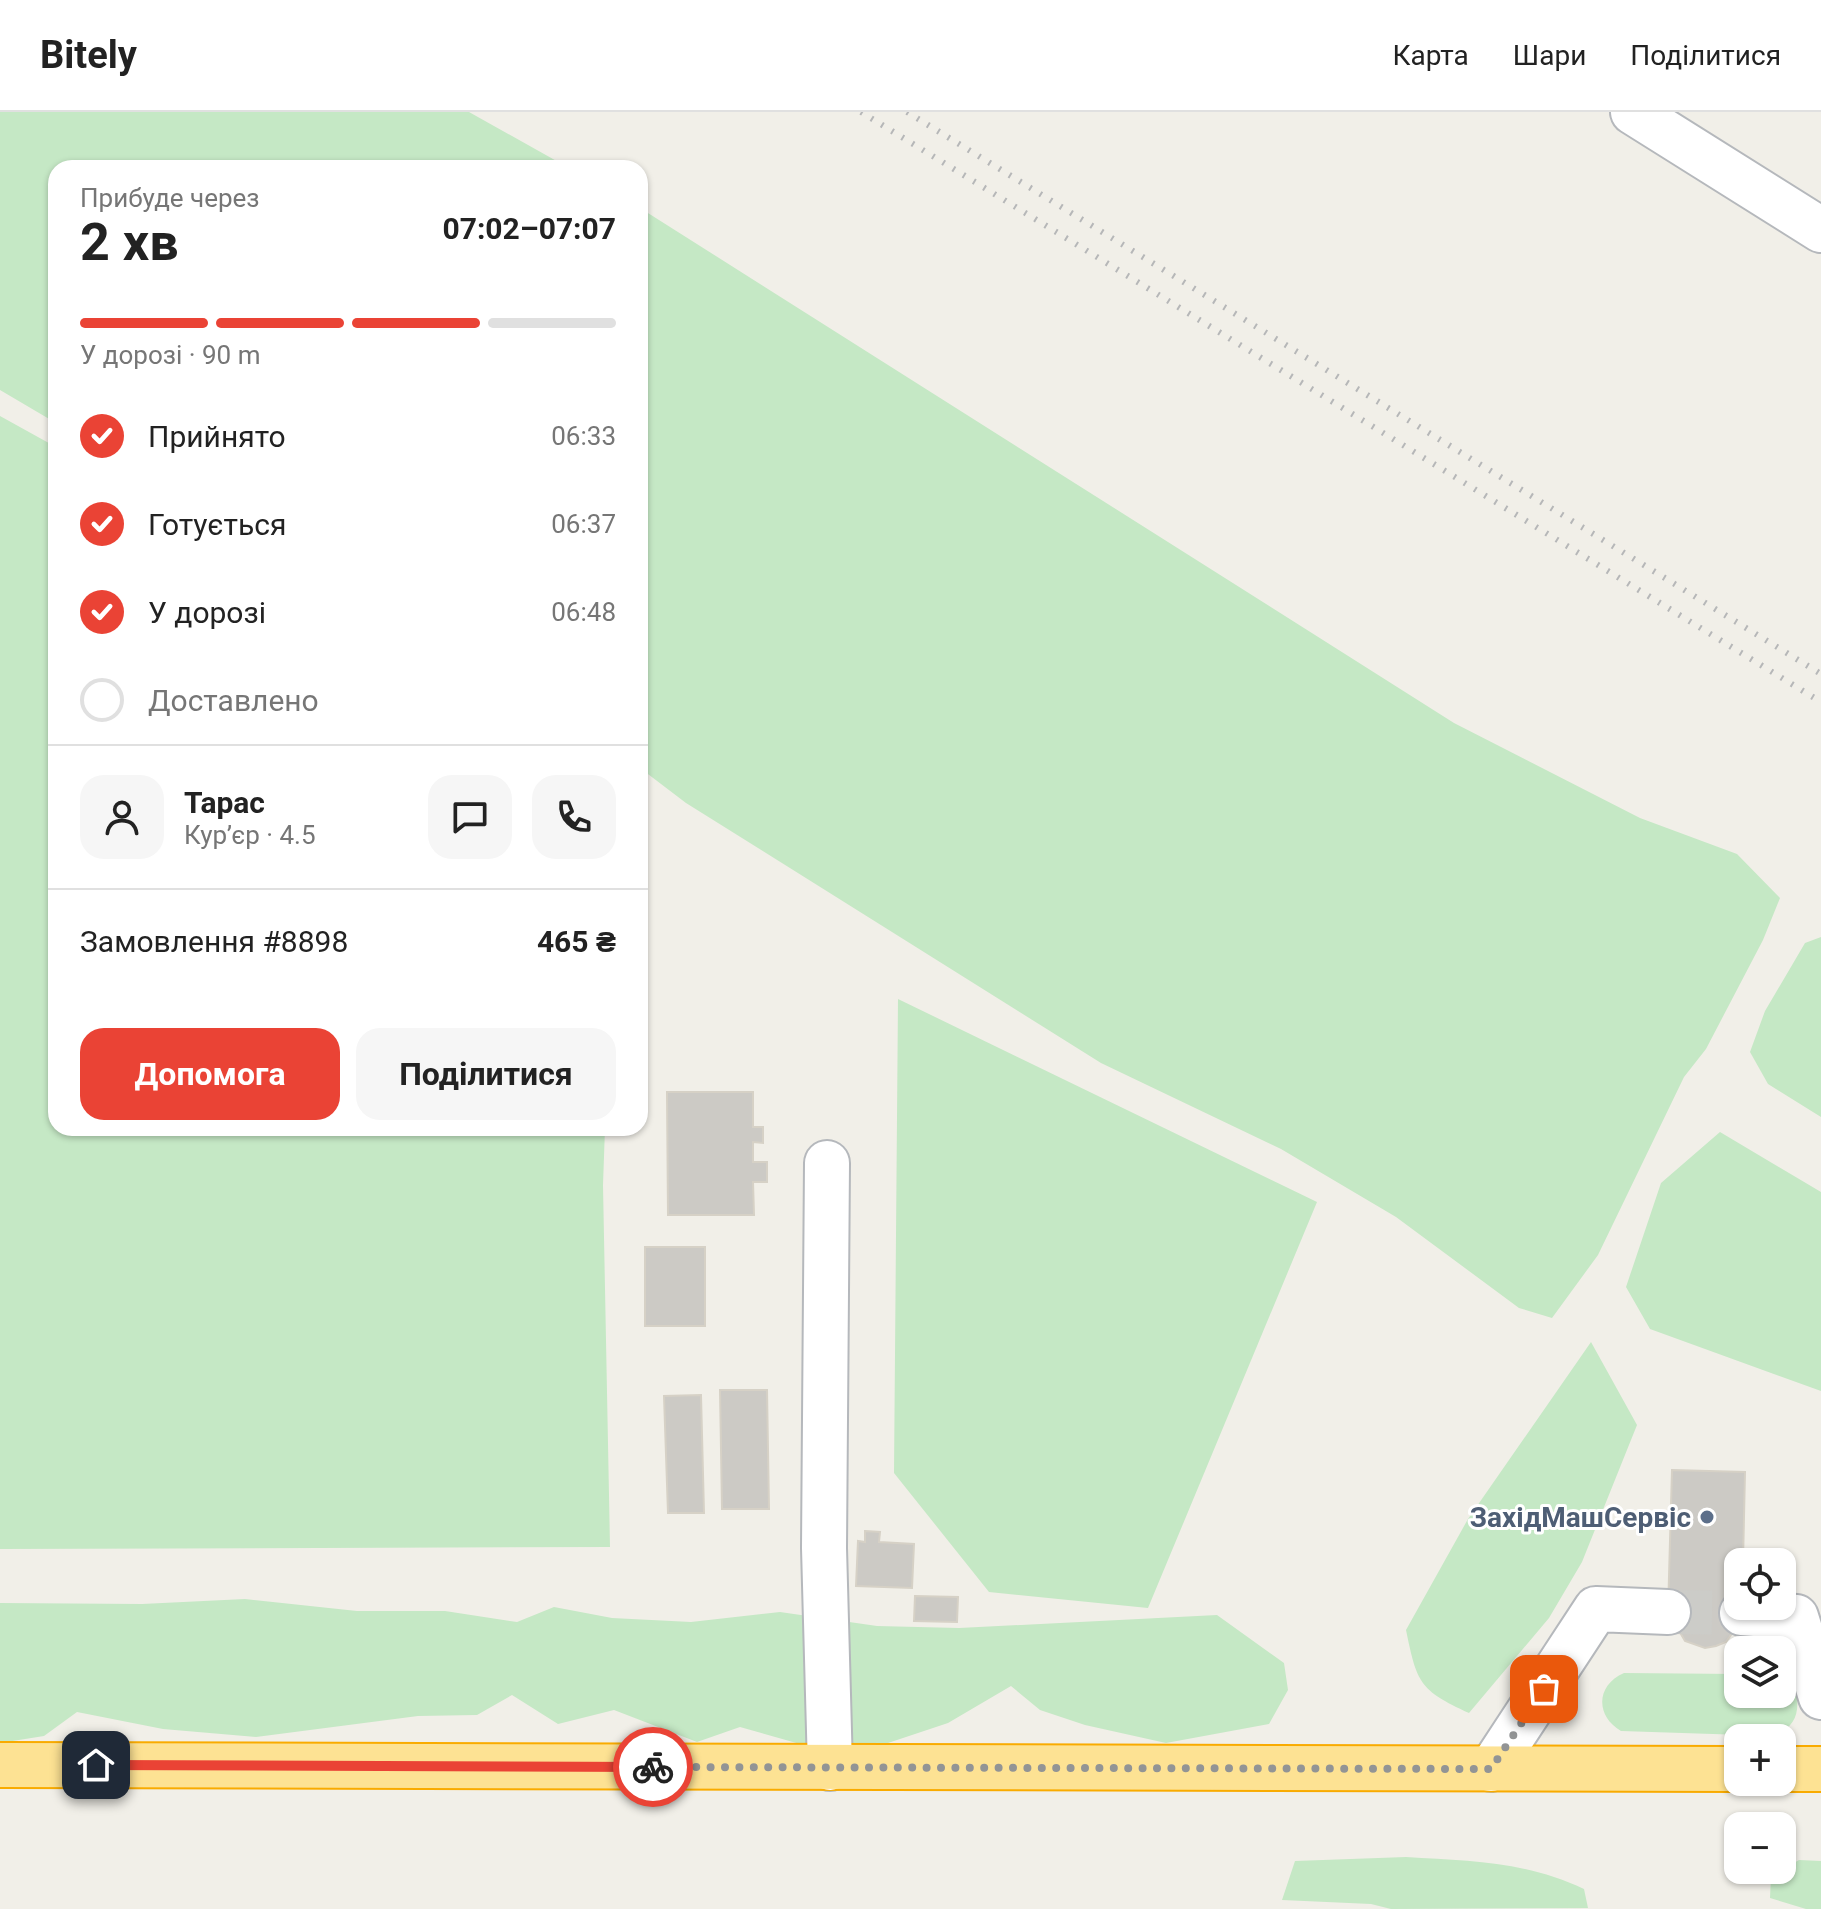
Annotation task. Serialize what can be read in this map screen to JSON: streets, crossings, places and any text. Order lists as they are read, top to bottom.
{
  "places": ["ЗахідМашСервіс"],
  "page": {
    "header": "Bitely",
    "nav": ["Карта", "Шари", "Поділитися"],
    "heading": ["2 хв", "Прибуде через", "07:02–07:07"],
    "panel": [
      "Тарас",
      "Кур’єр · 4.5",
      "Замовлення #8898",
      "465 ₴"
    ],
    "bar": "У дорозі · 90 m",
    "list": [
      ["Прийнято", "06:33"],
      ["Готується", "06:37"],
      ["У дорозі", "06:48"],
      "Доставлено"
    ],
    "buttons": ["Допомога", "Поділитися"],
    "map_buttons": ["+", "−"]
  }
}
